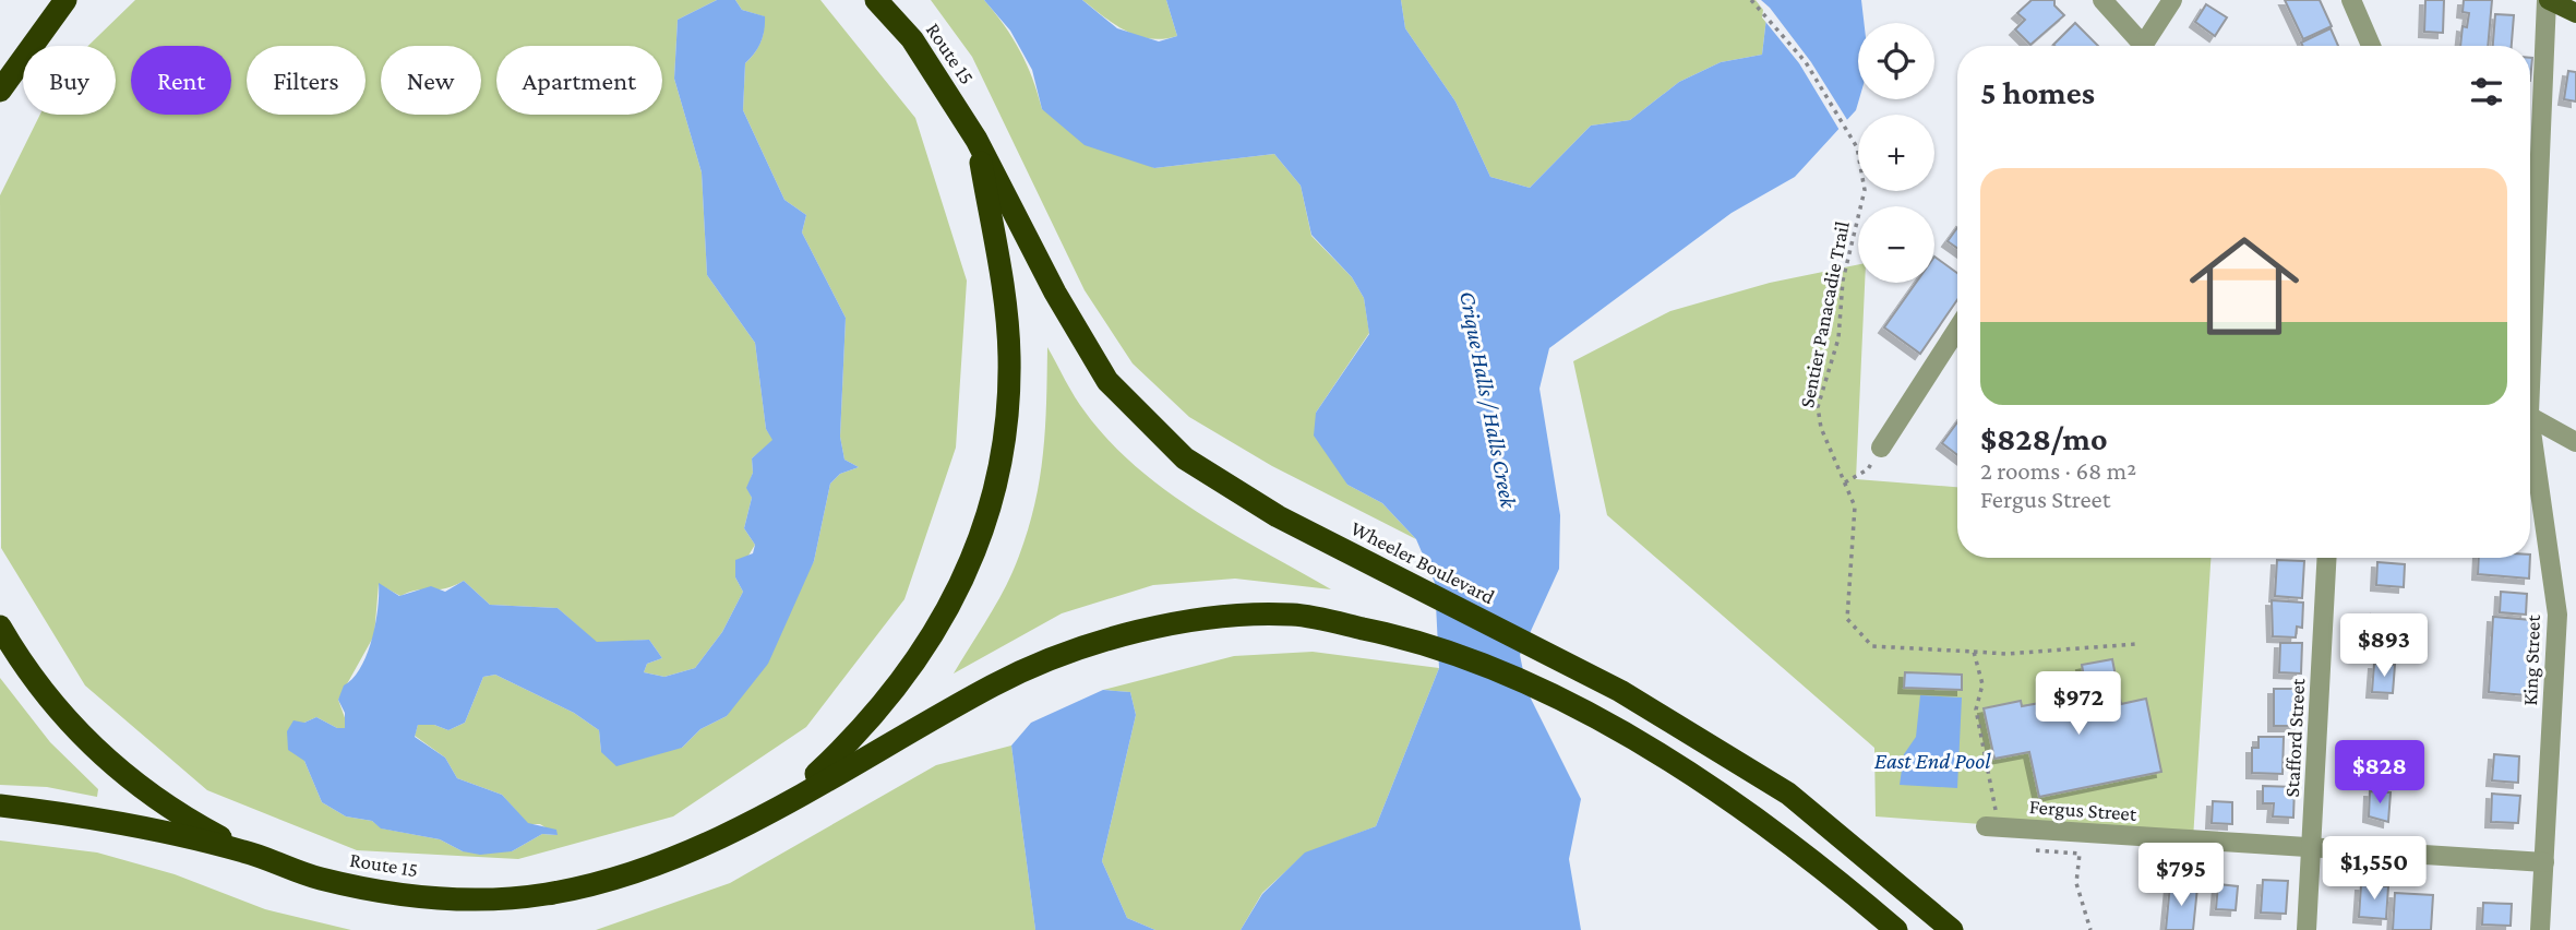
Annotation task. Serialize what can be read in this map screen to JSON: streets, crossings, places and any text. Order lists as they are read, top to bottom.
{
  "streets": {
    "highway": ["Route 15", "Wheeler Boulevard"],
    "street": ["King Street", "Stafford Street", "Fergus Street"],
    "path": ["Sentier Panacadie Trail"]
  },
  "crossings": [
    ["Route 15", "Wheeler Boulevard"],
    ["King Street", "Fergus Street"],
    ["Stafford Street", "Fergus Street"]
  ],
  "water": ["Crique Halls / Halls Creek", "East End Pool"],
  "page": {
    "map_buttons": ["+", "−"],
    "chip": [
      "Buy",
      "Rent",
      "Filters",
      "New",
      "Apartment"
    ],
    "heading": "5 homes",
    "list": [
      {
        "name": "$828/mo",
        "note": "2 rooms · 68 m² · Fergus Street"
      }
    ],
    "price": [
      "$893",
      "$972",
      "$828",
      "$1,550",
      "$795"
    ]
  }
}
